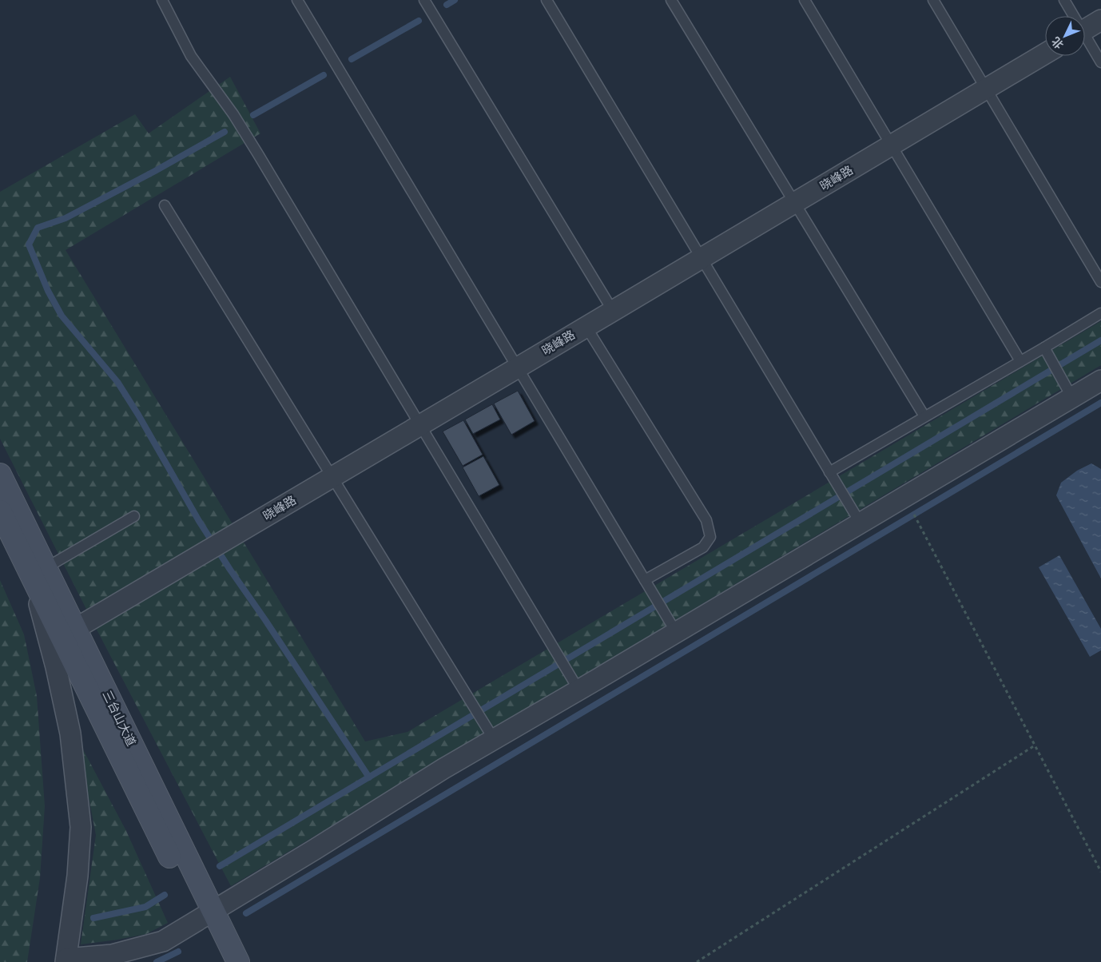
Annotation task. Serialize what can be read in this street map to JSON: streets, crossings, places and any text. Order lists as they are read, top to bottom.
{
  "streets": {
    "main road": ["三台山大道"],
    "street": ["晓峰路"]
  },
  "crossings": [
    ["晓峰路", "三台山大道"]
  ],
  "north": "bottom left"
}
